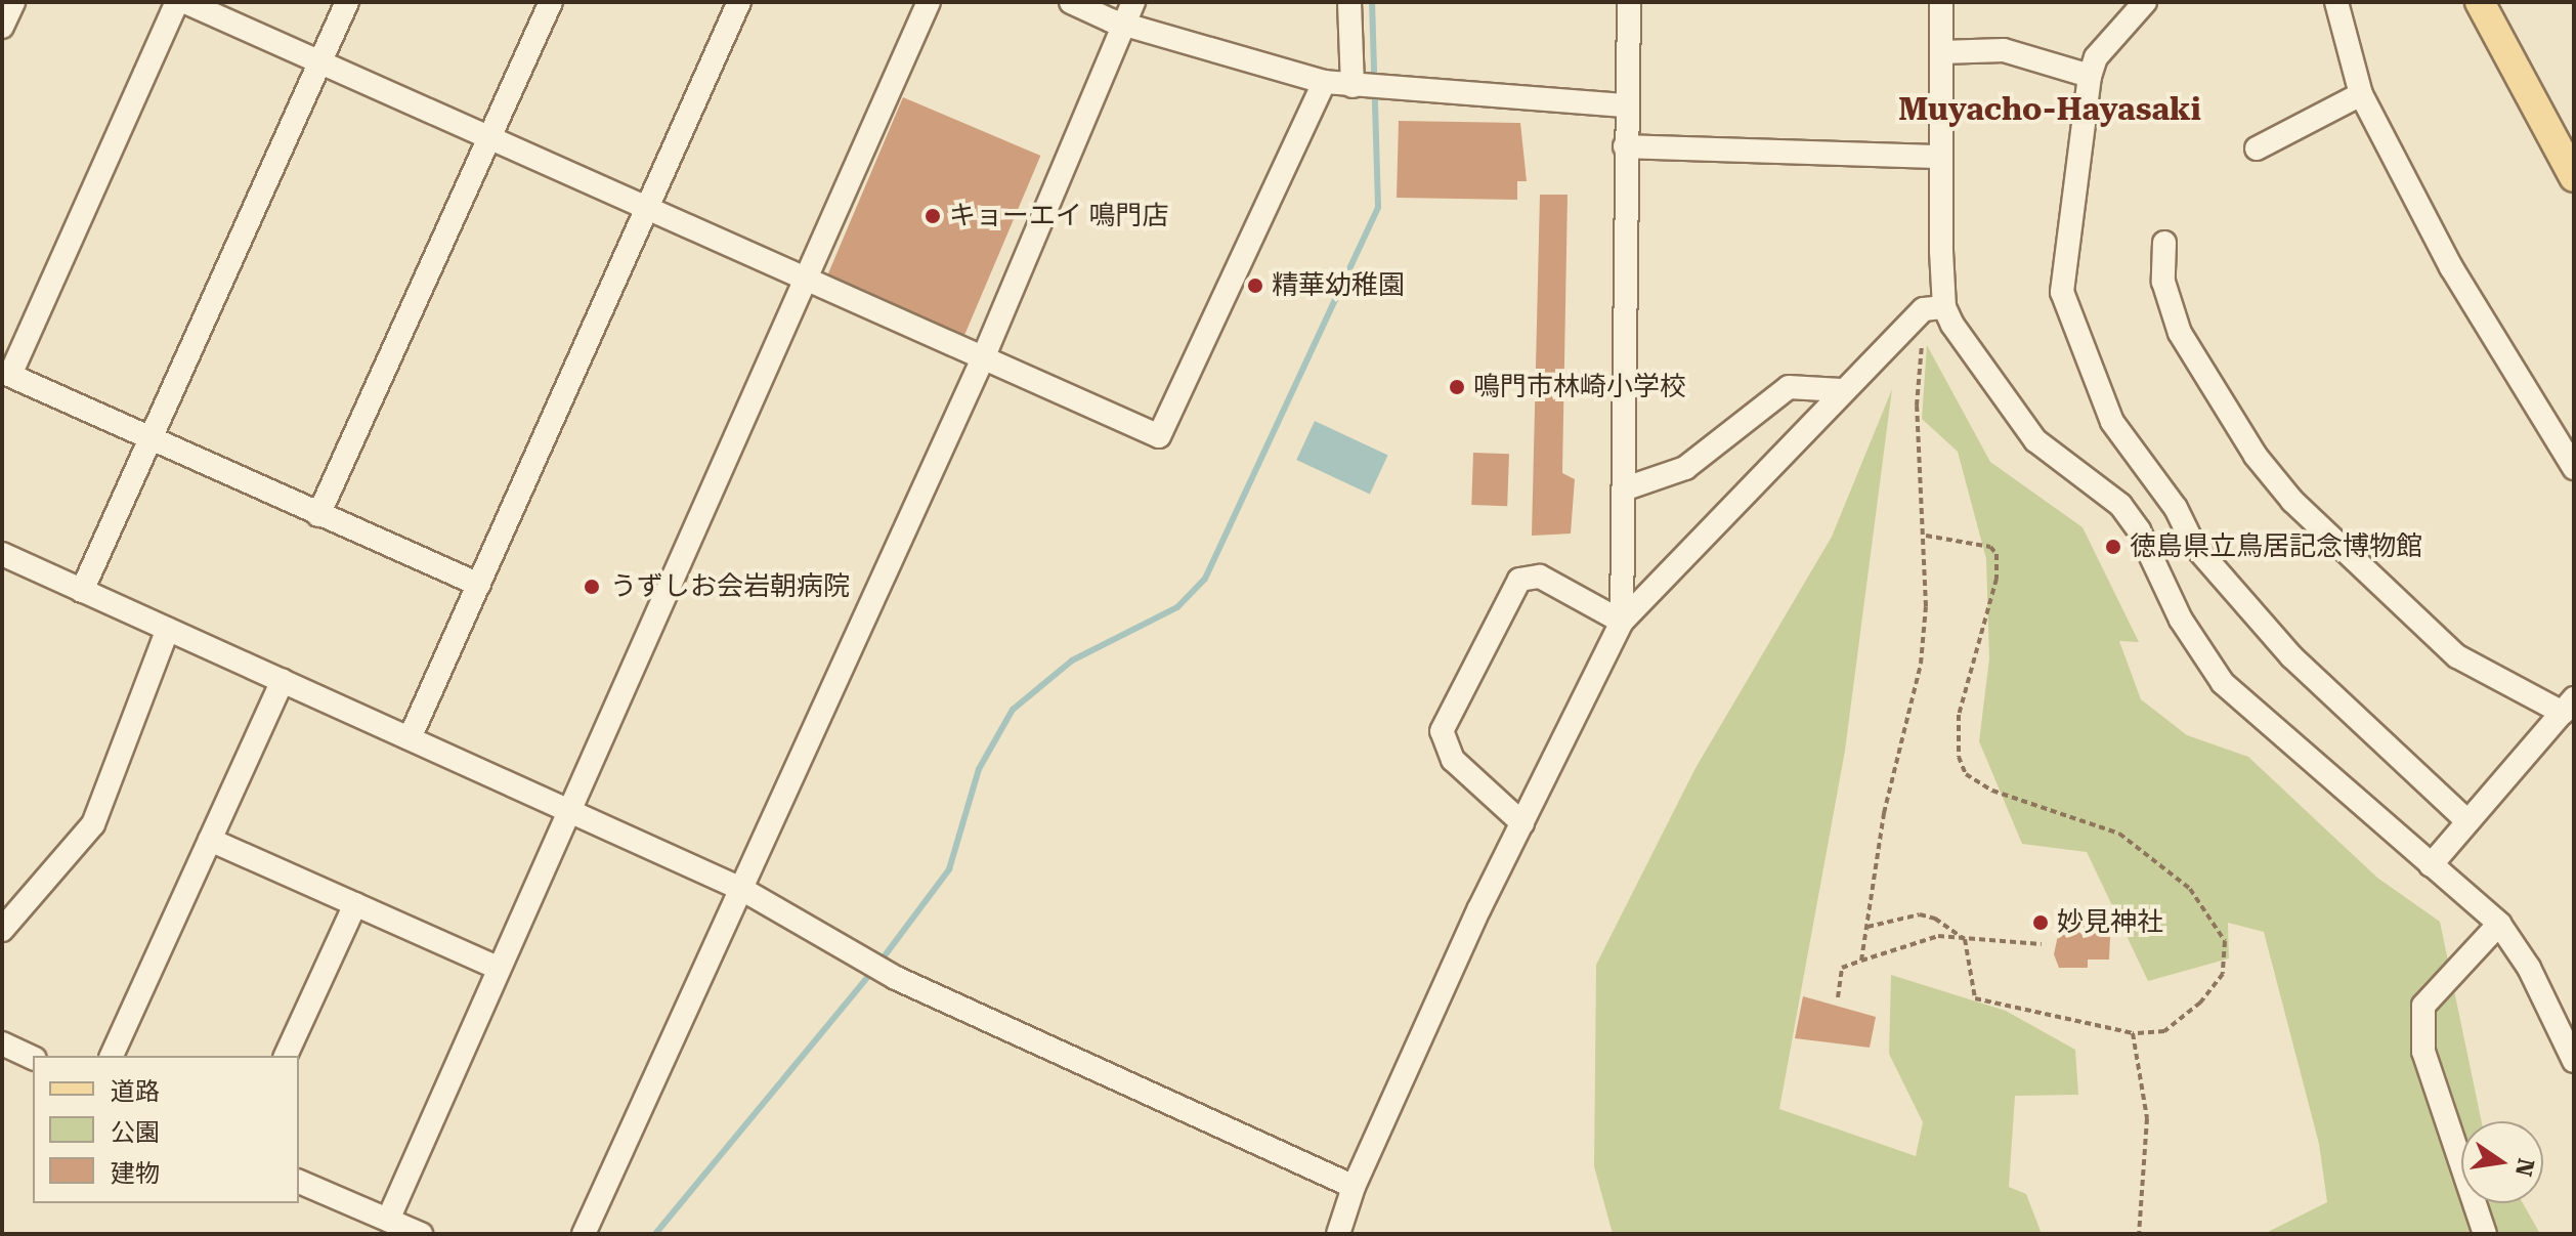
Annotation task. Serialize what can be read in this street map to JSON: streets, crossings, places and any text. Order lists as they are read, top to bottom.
{
  "districts": ["Muyacho-Hayasaki"],
  "places": [
    "キョーエイ 鳴門店",
    "精華幼稚園",
    "鳴門市林崎小学校",
    "徳島県立鳥居記念博物館",
    "うずしお会岩朝病院",
    "妙見神社"
  ],
  "legend": ["道路", "公園", "建物"],
  "north": "right"
}
